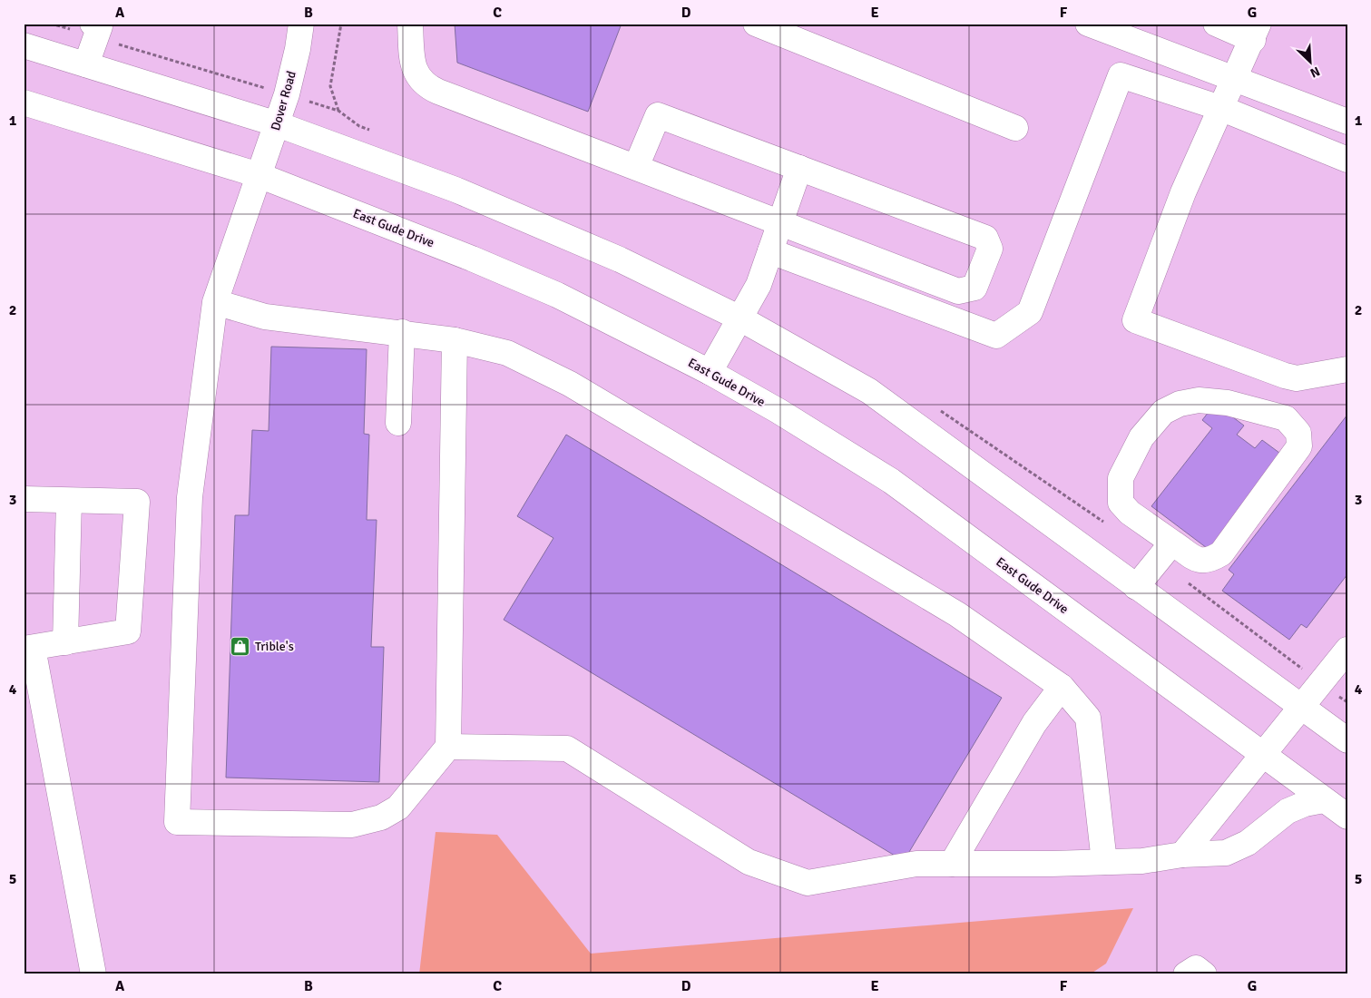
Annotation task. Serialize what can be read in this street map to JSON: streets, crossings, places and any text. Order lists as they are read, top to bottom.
{
  "streets": {
    "main road": ["Dover Road", "East Gude Drive"]
  },
  "crossings": [
    ["Dover Road", "East Gude Drive"]
  ],
  "places": {
    "shop": ["Trible's"]
  },
  "north": "bottom right",
  "grid": {
    "columns": [
      "A",
      "B",
      "C",
      "D",
      "E",
      "F",
      "G"
    ],
    "rows": [
      "1",
      "2",
      "3",
      "4",
      "5"
    ]
  }
}
